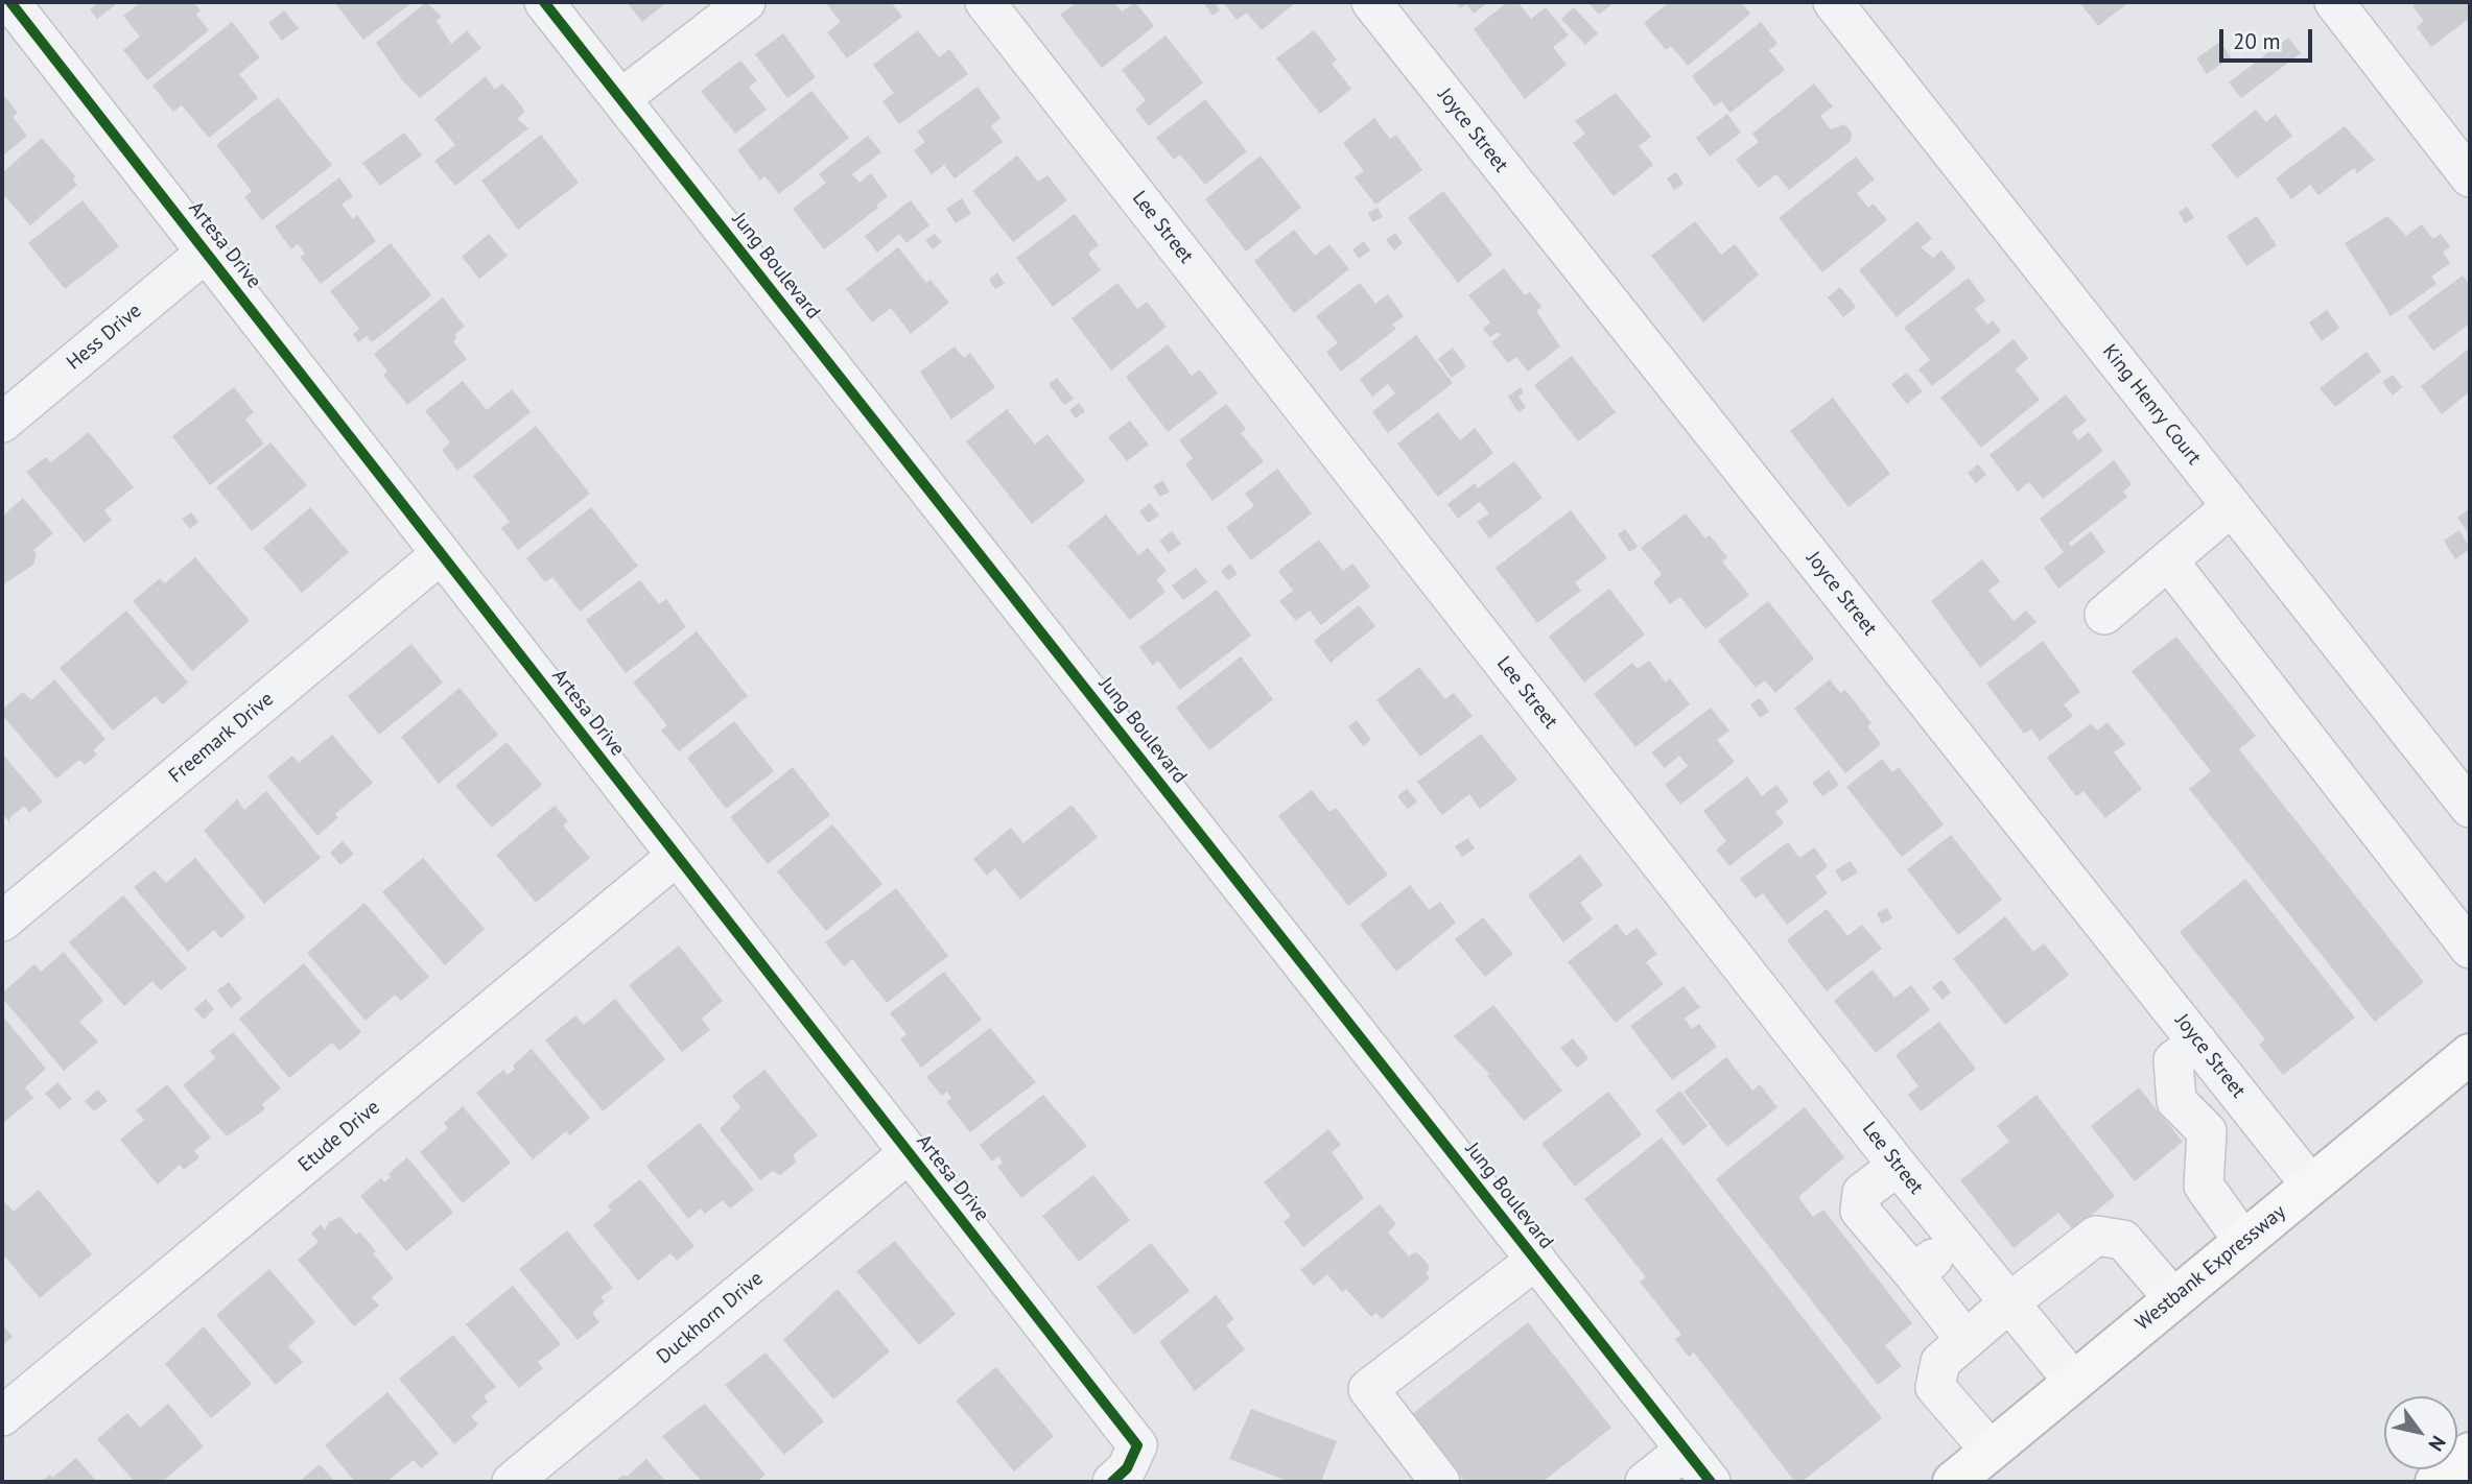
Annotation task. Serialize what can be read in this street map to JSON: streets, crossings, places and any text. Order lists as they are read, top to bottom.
{
  "streets": {
    "highway": ["Westbank Expressway"],
    "street": [
      "Joyce Street",
      "Lee Street",
      "Artesa Drive",
      "Jung Boulevard",
      "Hess Drive",
      "King Henry Court",
      "Freemark Drive",
      "Etude Drive",
      "Duckhorn Drive"
    ]
  },
  "crossings": [
    ["Joyce Street", "Westbank Expressway"],
    ["Lee Street", "Westbank Expressway"],
    ["Artesa Drive", "Hess Drive"],
    ["Artesa Drive", "Freemark Drive"],
    ["Artesa Drive", "Etude Drive"],
    ["Artesa Drive", "Duckhorn Drive"]
  ],
  "scale_bar": "20 m",
  "north": "bottom right"
}
